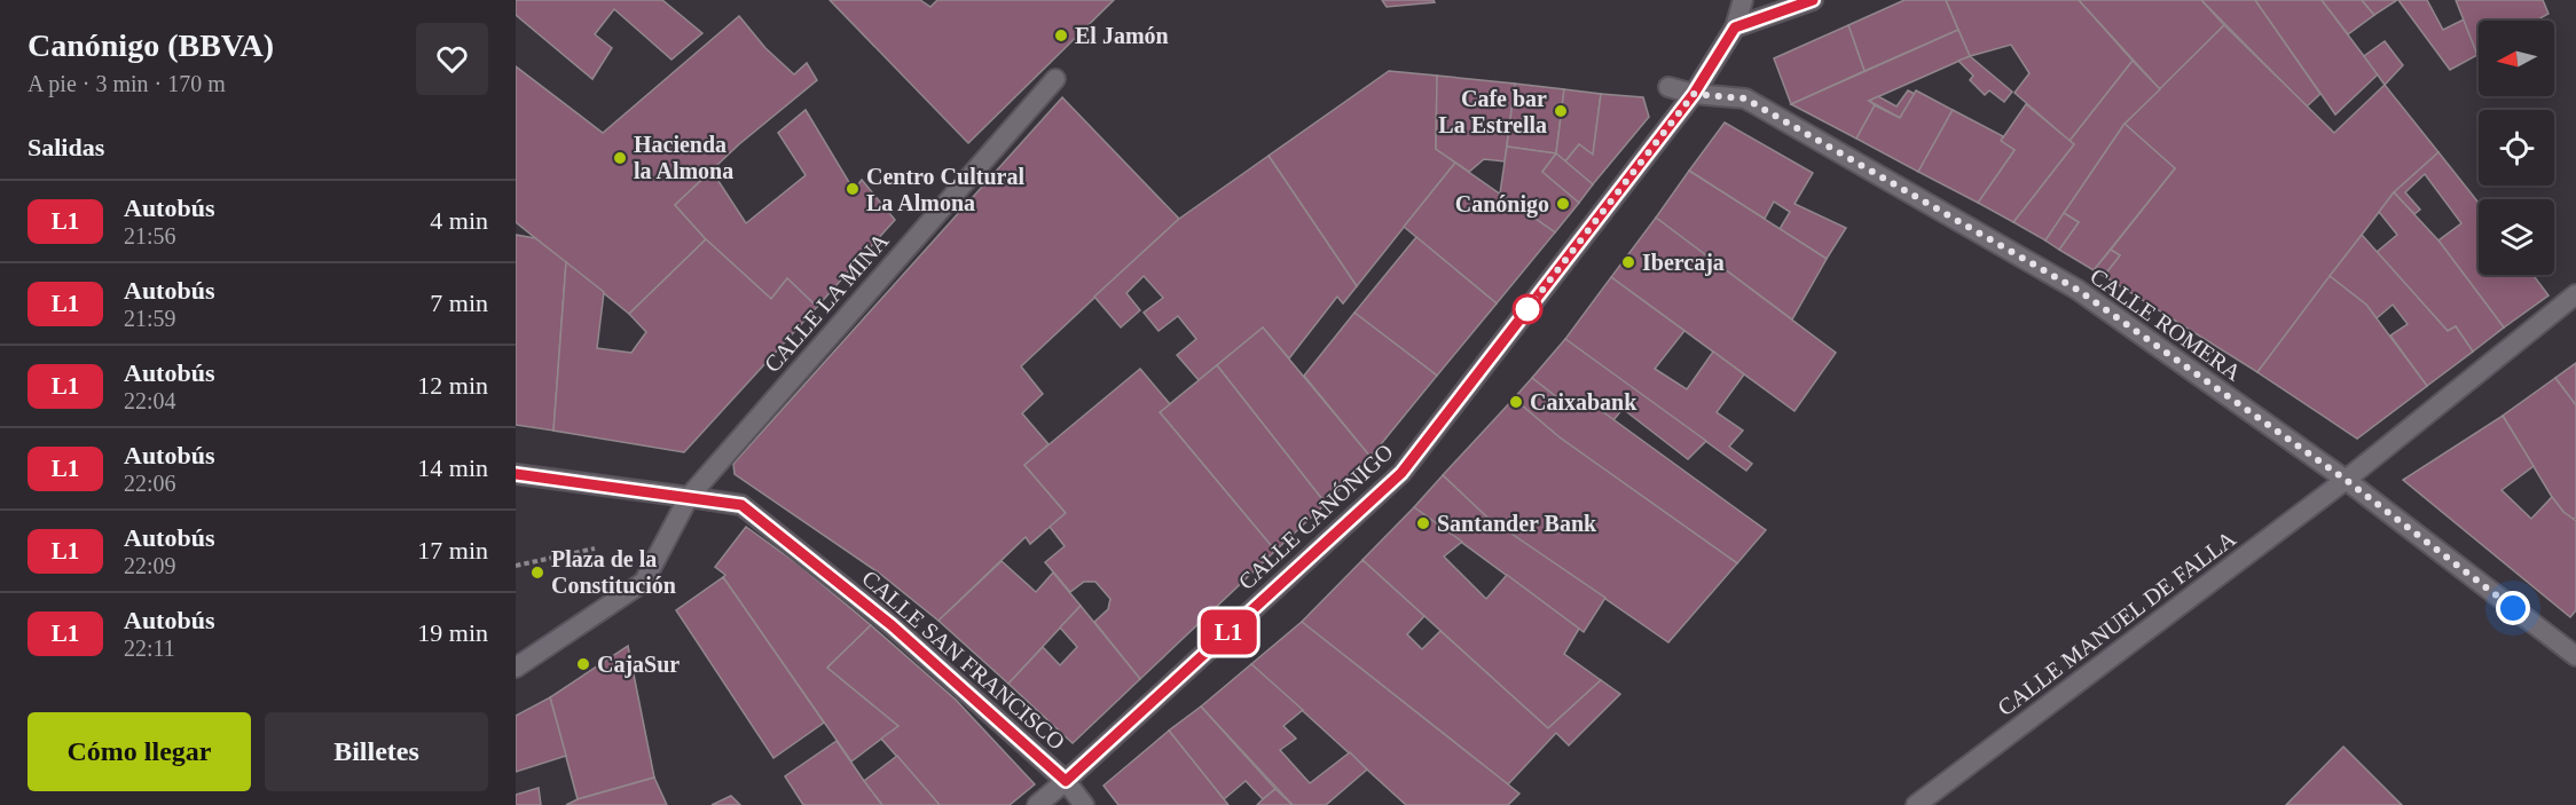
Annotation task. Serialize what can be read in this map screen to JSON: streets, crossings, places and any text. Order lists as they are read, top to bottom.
{
  "streets": {
    "street": [
      "CALLE LA MINA",
      "CALLE ROMERA",
      "CALLE CANÓNIGO",
      "CALLE MANUEL DE FALLA",
      "CALLE SAN FRANCISCO"
    ]
  },
  "crossings": [
    ["CALLE LA MINA", "CALLE SAN FRANCISCO"],
    ["CALLE ROMERA", "CALLE CANÓNIGO"],
    ["CALLE ROMERA", "CALLE MANUEL DE FALLA"],
    ["CALLE CANÓNIGO", "CALLE SAN FRANCISCO"]
  ],
  "places": [
    "El Jamón",
    "Cafe bar La Estrella",
    "Hacienda la Almona",
    "Centro Cultural La Almona",
    "Canónigo",
    "Ibercaja",
    "Caixabank",
    "Santander Bank",
    "Plaza de la Constitución",
    "CajaSur"
  ],
  "lines": ["bus line L1"],
  "north": "left",
  "page": {
    "heading": [
      ["Canónigo (BBVA)", "A pie · 3 min · 170 m"],
      "Salidas"
    ],
    "on_map": "L1",
    "list": [
      {
        "mark": "L1",
        "name": "Autobús",
        "note": "21:56",
        "value": "4 min"
      },
      {
        "mark": "L1",
        "name": "Autobús",
        "note": "21:59",
        "value": "7 min"
      },
      {
        "mark": "L1",
        "name": "Autobús",
        "note": "22:04",
        "value": "12 min"
      },
      {
        "mark": "L1",
        "name": "Autobús",
        "note": "22:06",
        "value": "14 min"
      },
      {
        "mark": "L1",
        "name": "Autobús",
        "note": "22:09",
        "value": "17 min"
      },
      {
        "mark": "L1",
        "name": "Autobús",
        "note": "22:11",
        "value": "19 min"
      }
    ],
    "buttons": ["Cómo llegar", "Billetes"]
  }
}
